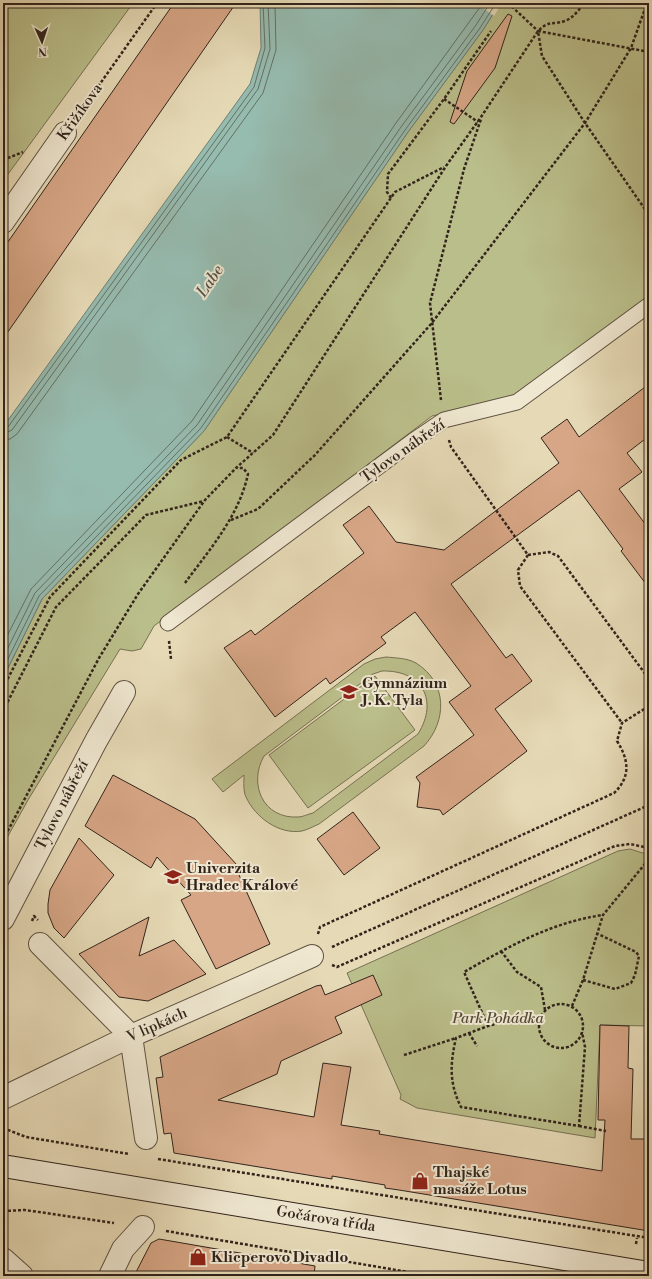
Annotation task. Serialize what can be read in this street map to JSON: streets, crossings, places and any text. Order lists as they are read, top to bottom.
{
  "streets": {
    "street": [
      "Křižíkova",
      "Tylovo nábřeží",
      "V lipkách",
      "Gočárova třída"
    ]
  },
  "water": ["Labe"],
  "parks": ["Park Pohádka"],
  "places": {
    "school or university": ["Gymnázium J. K. Tyla", "Univerzita Hradec Králové"],
    "shop": ["Thajské masáže Lotus", "Klicperovo Divadlo"]
  },
  "north": "bottom"
}
